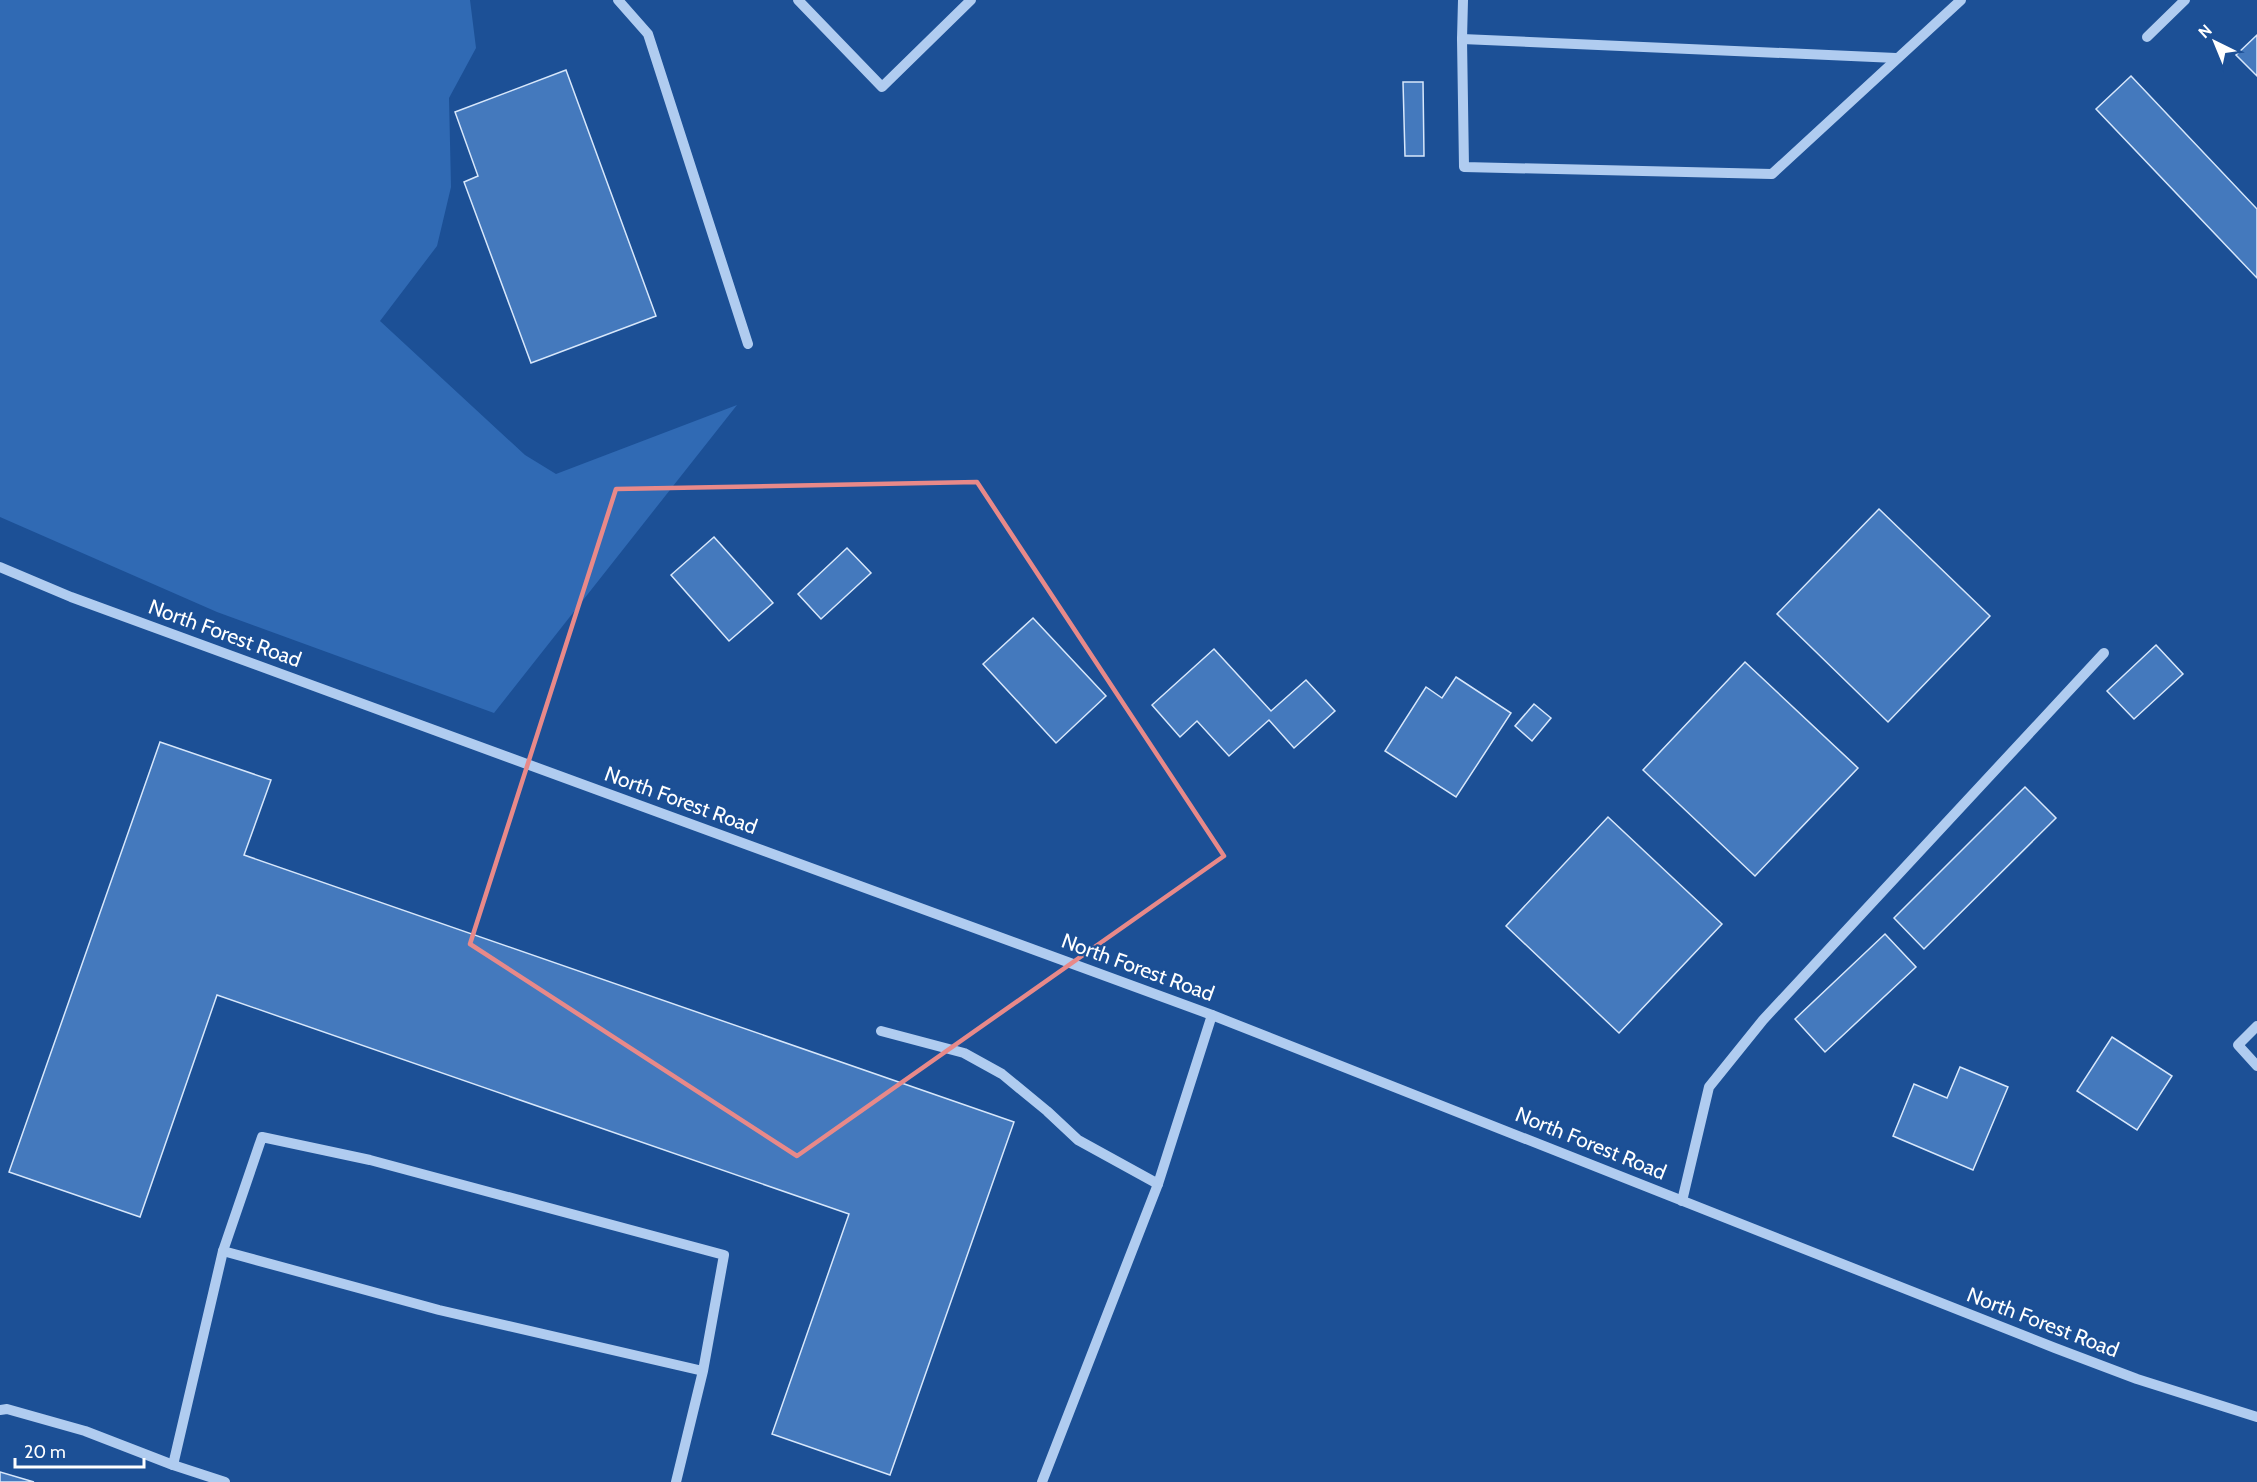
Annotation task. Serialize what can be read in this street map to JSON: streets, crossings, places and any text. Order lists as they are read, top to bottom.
{
  "streets": {
    "street": ["North Forest Road"]
  },
  "scale_bar": "20 m",
  "north": "top left"
}
